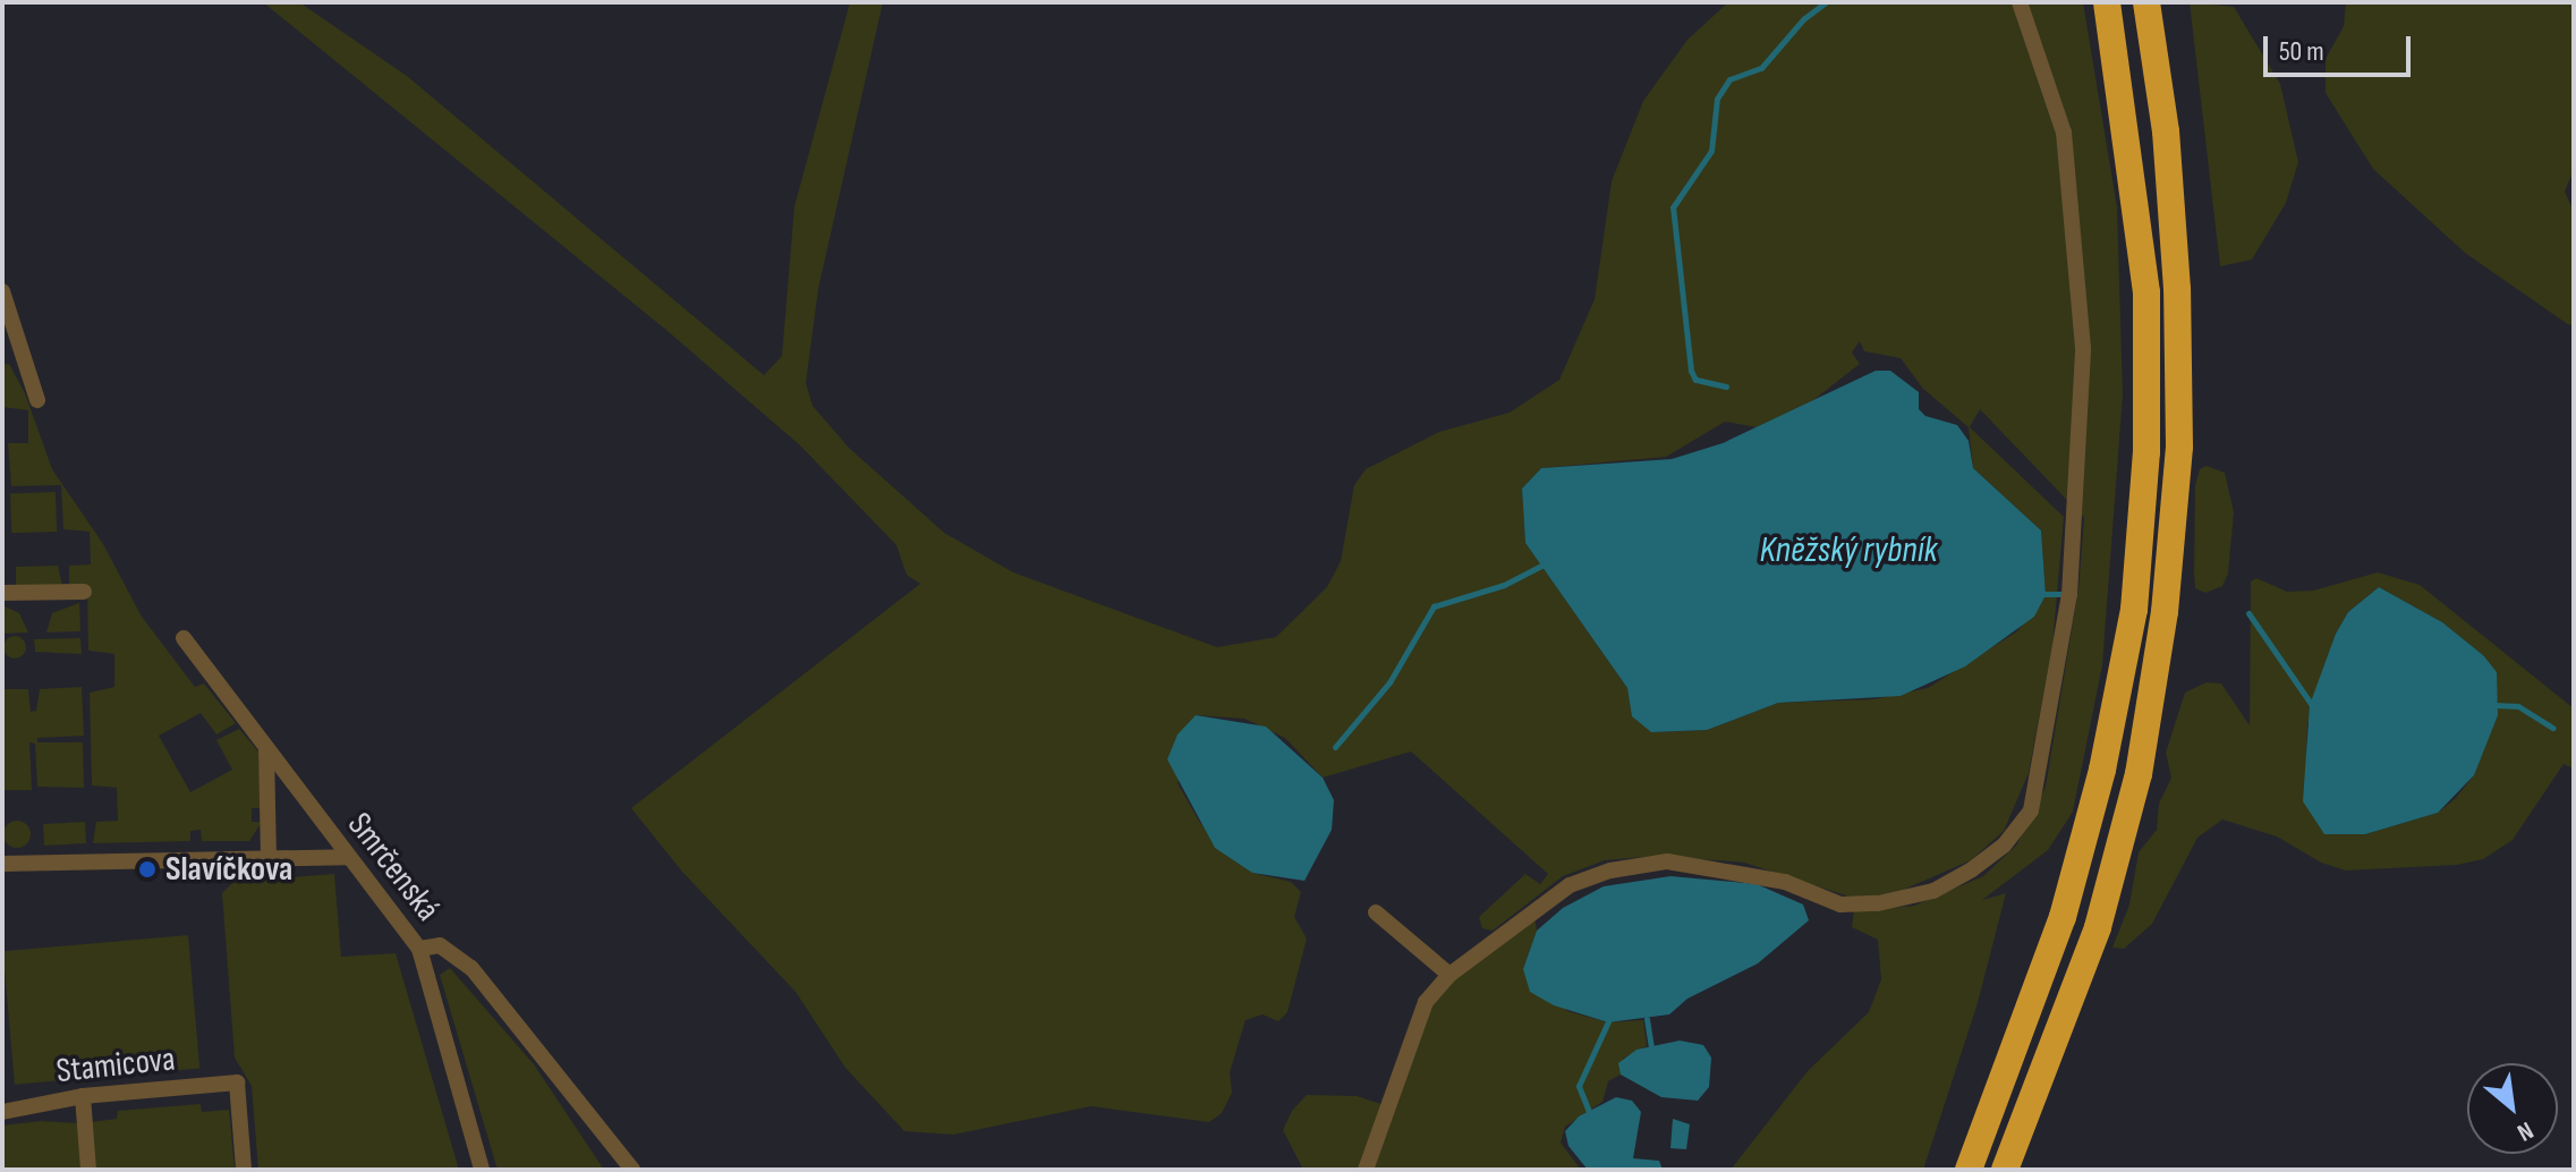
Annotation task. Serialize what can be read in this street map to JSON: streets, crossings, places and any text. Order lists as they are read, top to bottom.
{
  "streets": {
    "street": ["Smrčenská", "Stamicova"]
  },
  "water": ["Kněžský rybník"],
  "places": ["Slavíčkova"],
  "scale_bar": "50 m",
  "north": "bottom right"
}
